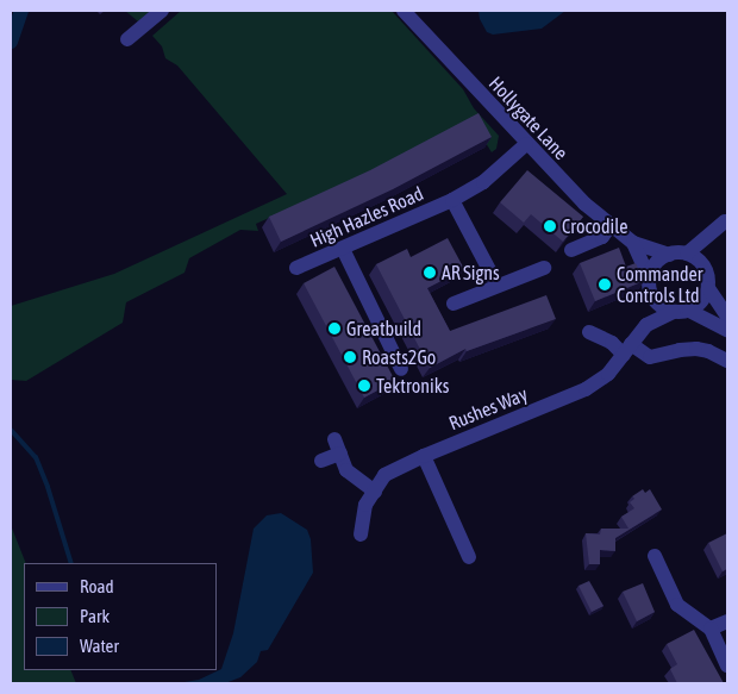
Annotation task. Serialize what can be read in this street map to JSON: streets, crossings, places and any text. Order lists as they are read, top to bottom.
{
  "streets": {
    "street": ["Hollygate Lane", "High Hazles Road", "Rushes Way"]
  },
  "crossings": [
    ["Hollygate Lane", "High Hazles Road"]
  ],
  "places": [
    "Crocodile",
    "AR Signs",
    "Commander Controls Ltd",
    "Greatbuild",
    "Roasts2Go",
    "Tektroniks"
  ],
  "legend": ["Road", "Park", "Water"]
}
